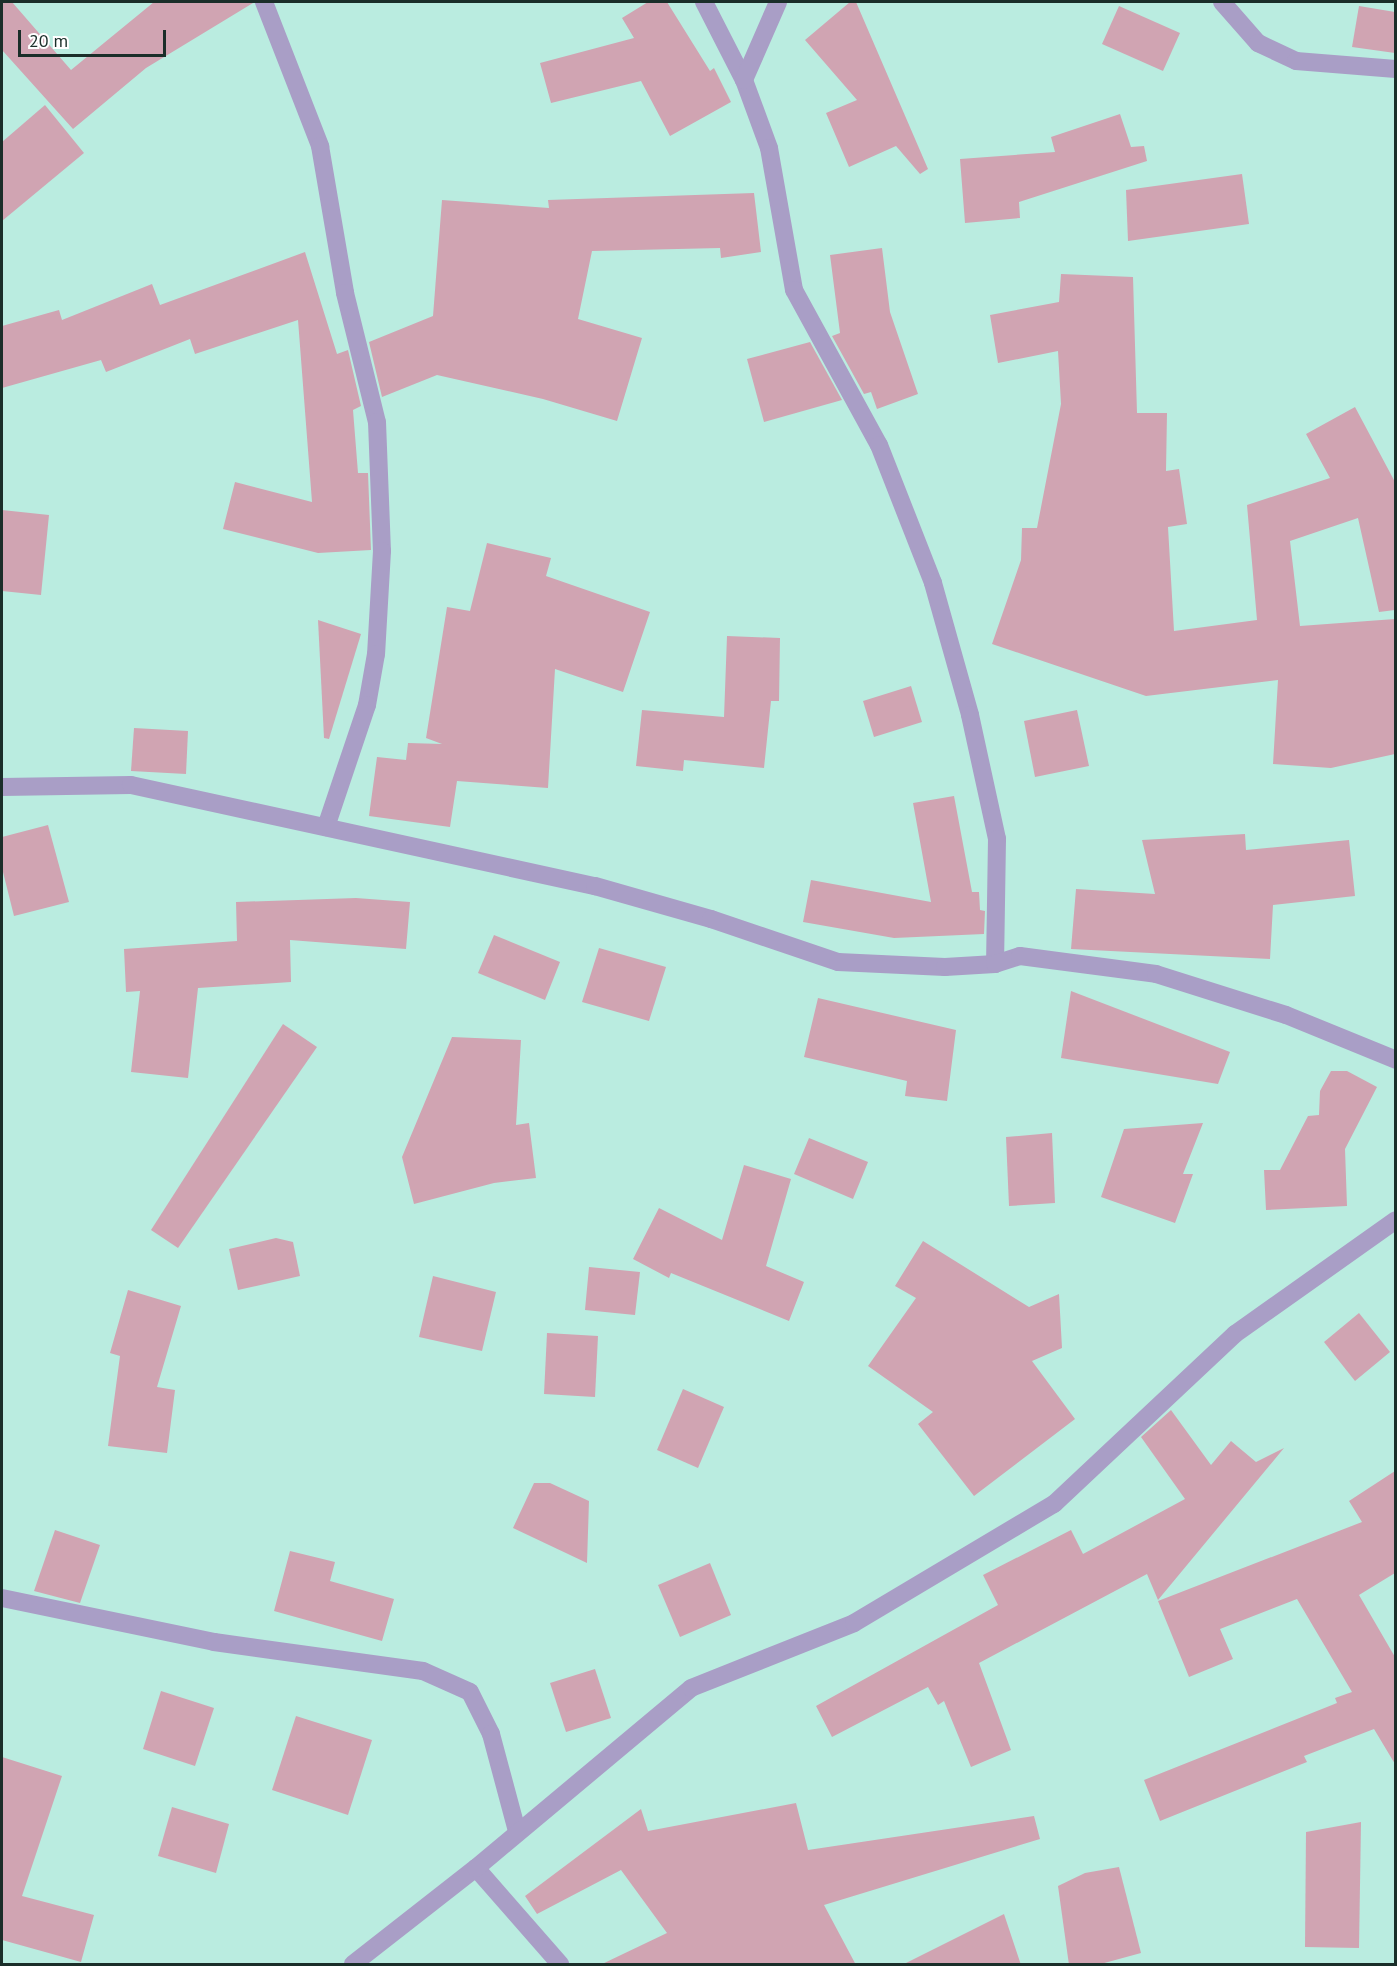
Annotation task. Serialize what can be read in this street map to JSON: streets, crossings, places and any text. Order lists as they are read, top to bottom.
{
  "scale_bar": "20 m"
}
